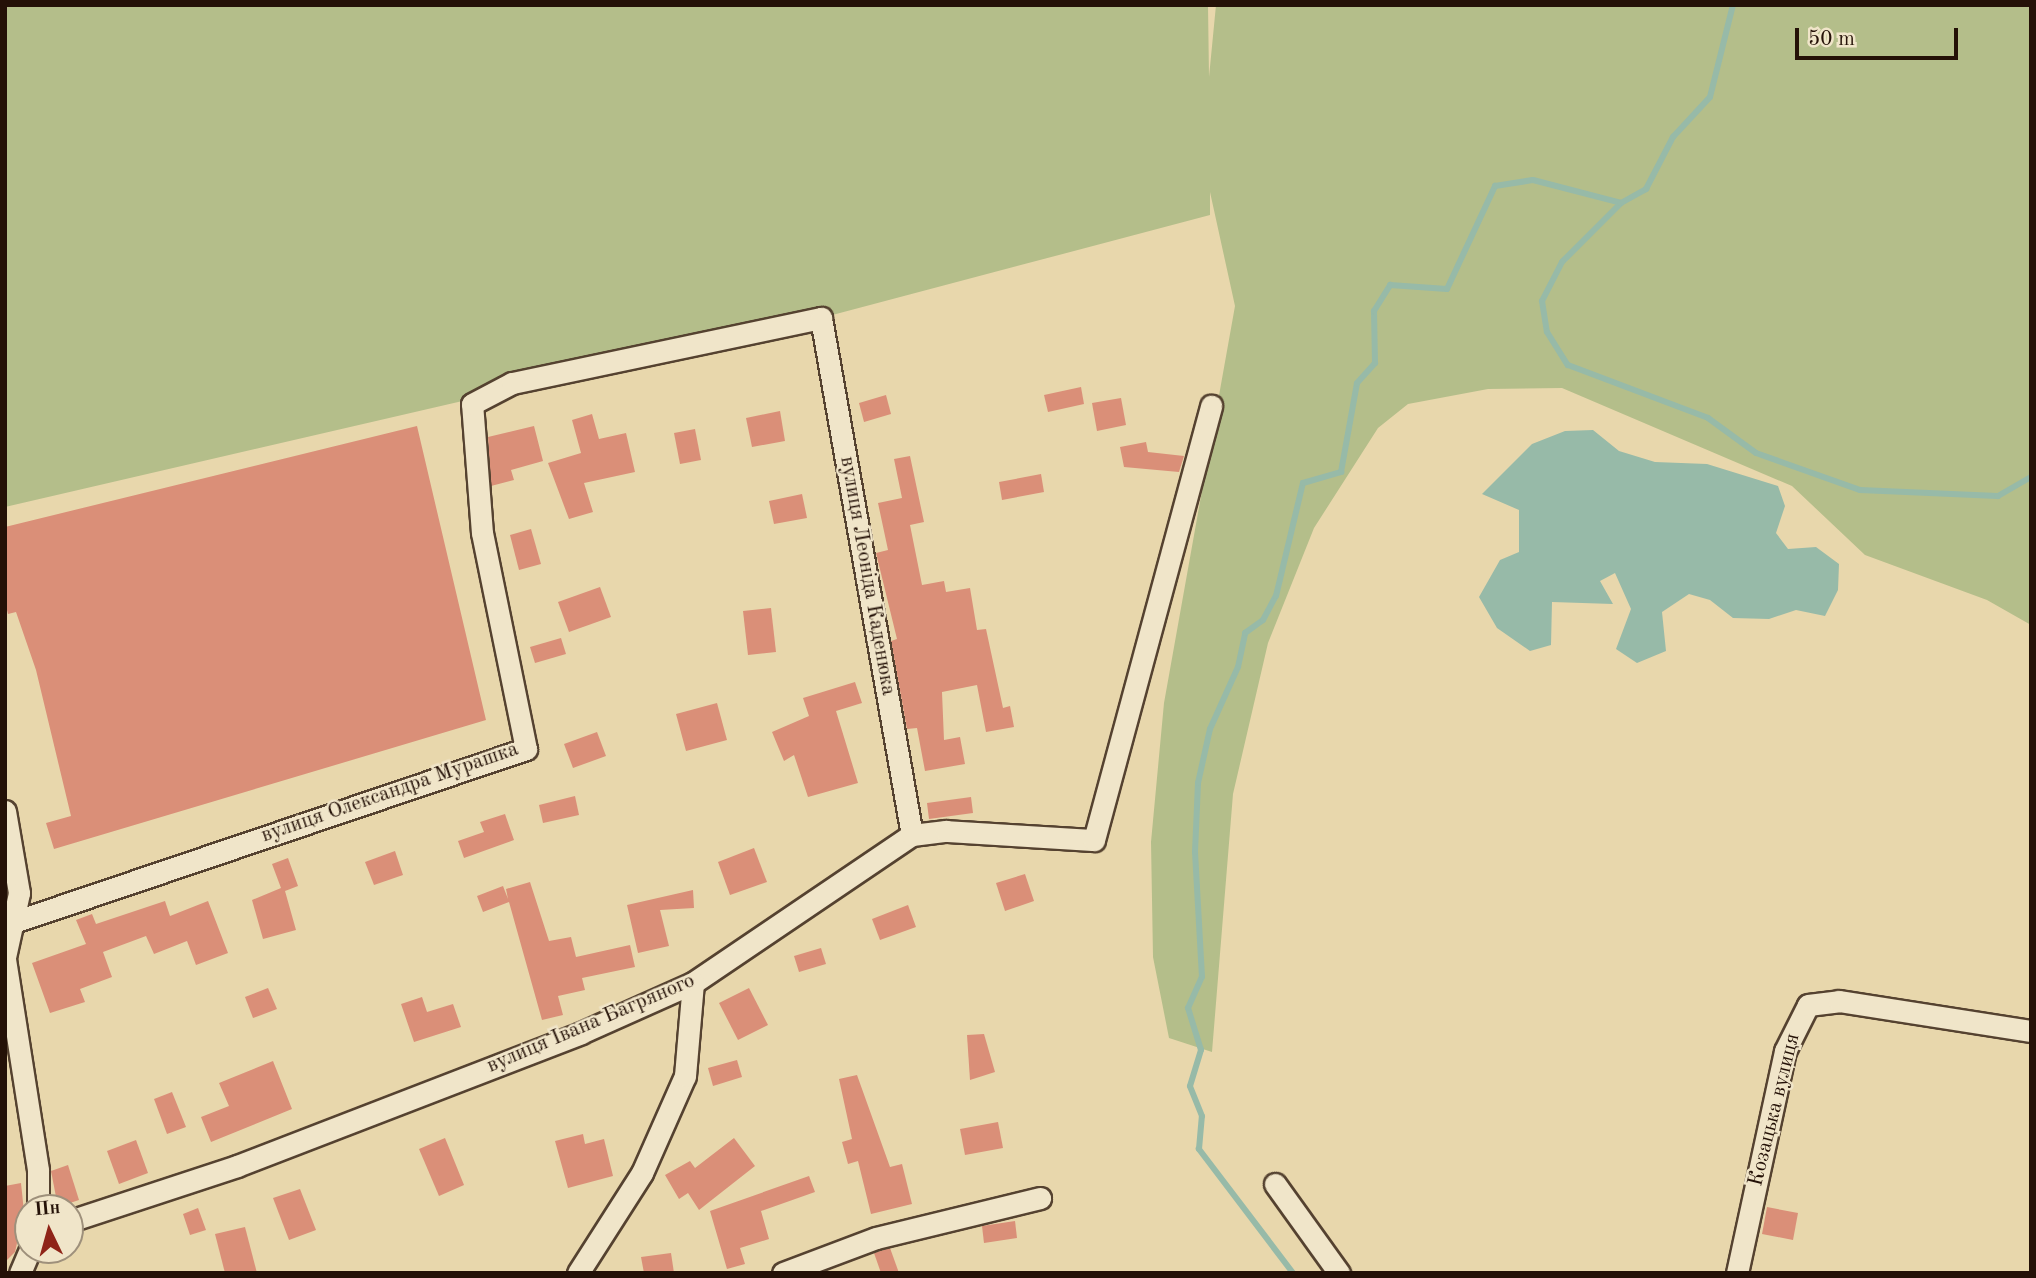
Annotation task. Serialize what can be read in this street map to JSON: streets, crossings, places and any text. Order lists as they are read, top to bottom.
{
  "streets": {
    "street": [
      "вулиця Леоніда Каденюка",
      "вулиця Олександра Мурашка",
      "вулиця Івана Багряного",
      "Козацька вулиця"
    ]
  },
  "crossings": [
    ["вулиця Леоніда Каденюка", "вулиця Олександра Мурашка"],
    ["вулиця Леоніда Каденюка", "вулиця Івана Багряного"]
  ],
  "scale_bar": "50 m",
  "north": "top"
}
